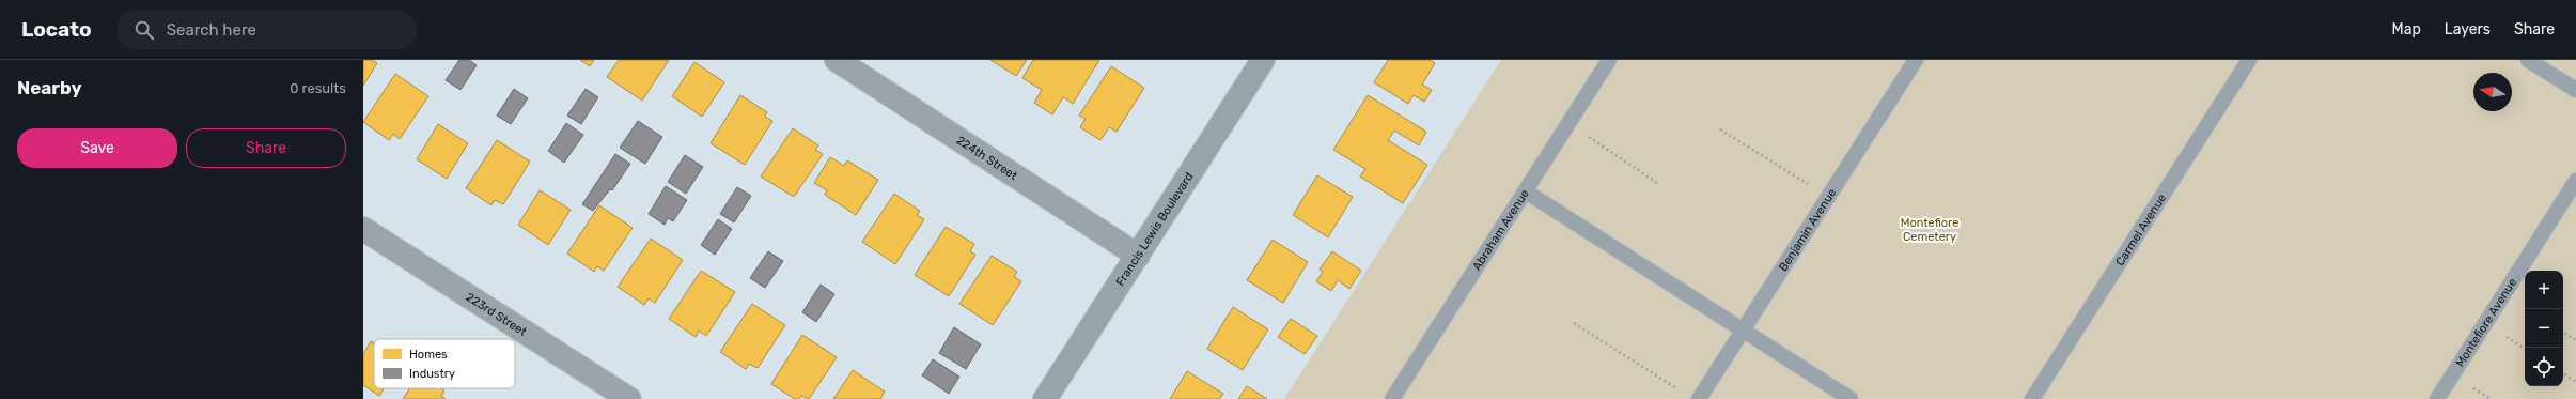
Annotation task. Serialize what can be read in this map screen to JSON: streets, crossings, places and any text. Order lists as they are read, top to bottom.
{
  "streets": {
    "main road": ["Francis Lewis Boulevard"],
    "street": ["224th Street", "223rd Street"],
    "lane": [
      "Benjamin Avenue",
      "Carmel Avenue",
      "Abraham Avenue",
      "Montefiore Avenue"
    ]
  },
  "crossings": [
    ["224th Street", "Francis Lewis Boulevard"]
  ],
  "parks": ["Montefiore Cemetery"],
  "legend": ["Homes", "Industry"],
  "north": "left",
  "page": {
    "header": "Locato",
    "search": "Search here",
    "nav": ["Map", "Layers", "Share"],
    "heading": ["Nearby", "0 results"],
    "buttons": ["Save", "Share"],
    "map_buttons": ["+", "−"]
  }
}
